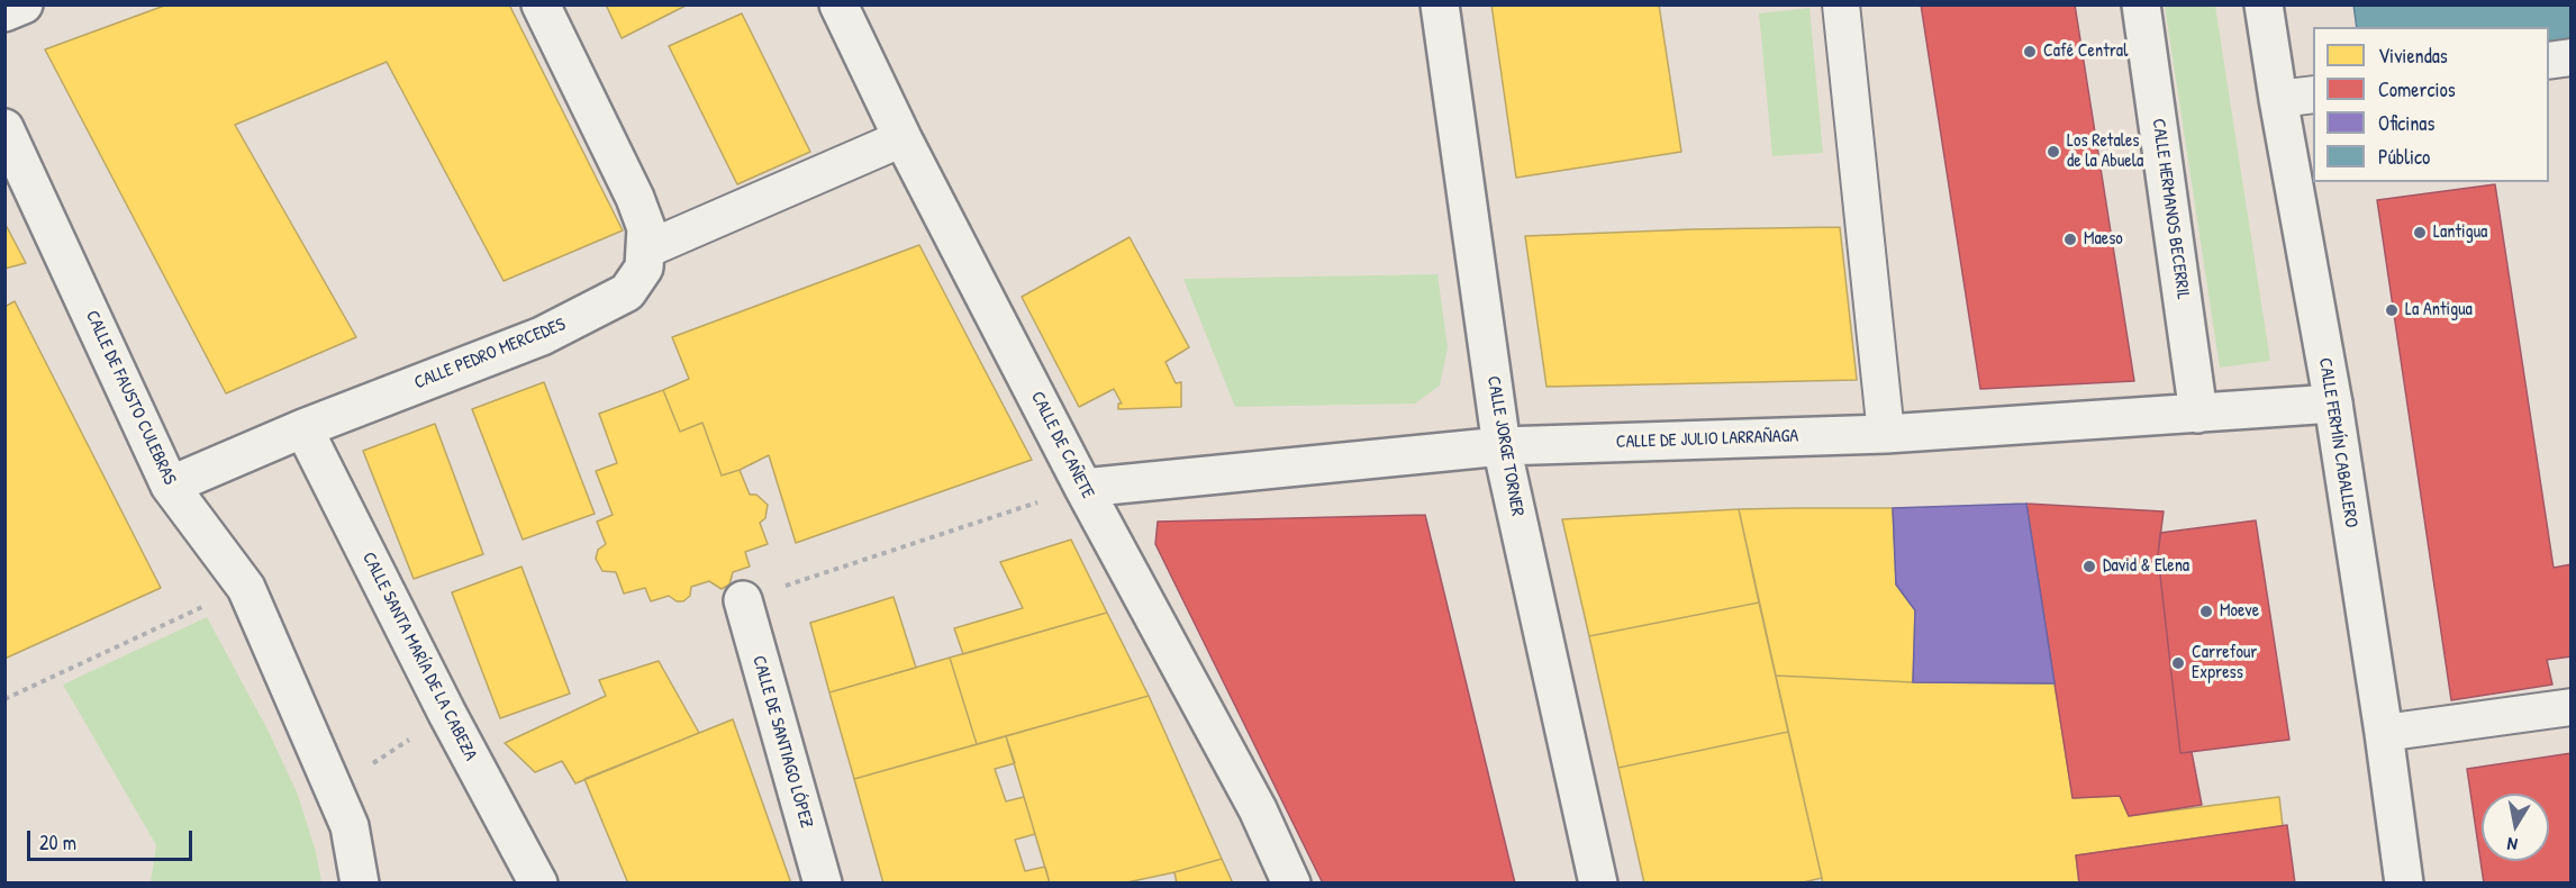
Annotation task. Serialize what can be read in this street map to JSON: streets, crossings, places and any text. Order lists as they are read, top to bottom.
{
  "streets": {
    "street": [
      "CALLE HERMANOS BECERRIL",
      "CALLE PEDRO MERCEDES",
      "CALLE DE FAUSTO CULEBRAS",
      "CALLE DE JULIO LARRAÑAGA",
      "CALLE FERMÍN CABALLERO",
      "CALLE DE CAÑETE",
      "CALLE JORGE TORNER",
      "CALLE SANTA MARÍA DE LA CABEZA",
      "CALLE DE SANTIAGO LÓPEZ"
    ]
  },
  "crossings": [
    ["CALLE HERMANOS BECERRIL", "CALLE DE JULIO LARRAÑAGA"],
    ["CALLE PEDRO MERCEDES", "CALLE DE FAUSTO CULEBRAS"],
    ["CALLE PEDRO MERCEDES", "CALLE SANTA MARÍA DE LA CABEZA"],
    ["CALLE DE JULIO LARRAÑAGA", "CALLE FERMÍN CABALLERO"],
    ["CALLE DE JULIO LARRAÑAGA", "CALLE DE CAÑETE"],
    ["CALLE DE JULIO LARRAÑAGA", "CALLE JORGE TORNER"]
  ],
  "places": [
    "Café Central",
    "Los Retales de la Abuela",
    "Lantigua",
    "Maeso",
    "La Antigua",
    "David & Elena",
    "Moeve",
    "Carrefour Express"
  ],
  "legend": [
    "Viviendas",
    "Comercios",
    "Oficinas",
    "Público"
  ],
  "scale_bar": "20 m",
  "north": "bottom"
}
